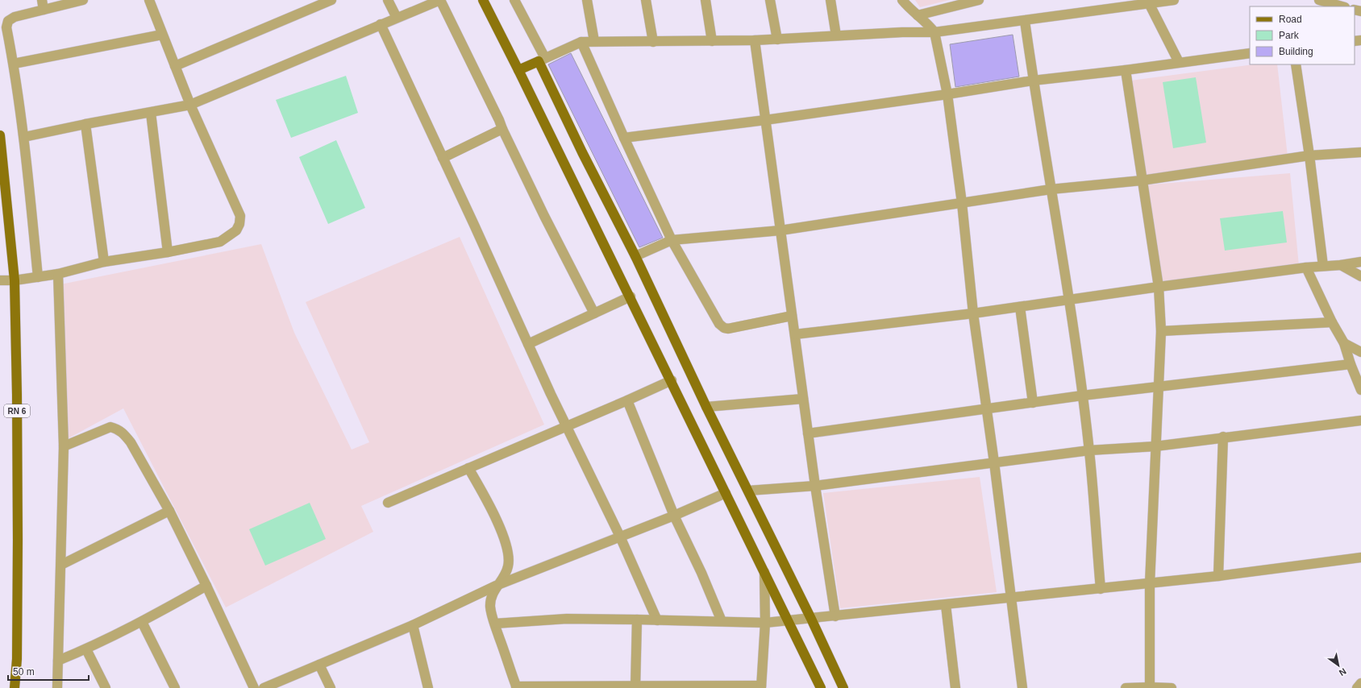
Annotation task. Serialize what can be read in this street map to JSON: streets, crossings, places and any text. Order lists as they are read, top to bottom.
{
  "streets": {
    "main road": ["RN 6"]
  },
  "legend": ["Road", "Park", "Building"],
  "scale_bar": "50 m",
  "north": "bottom right"
}
